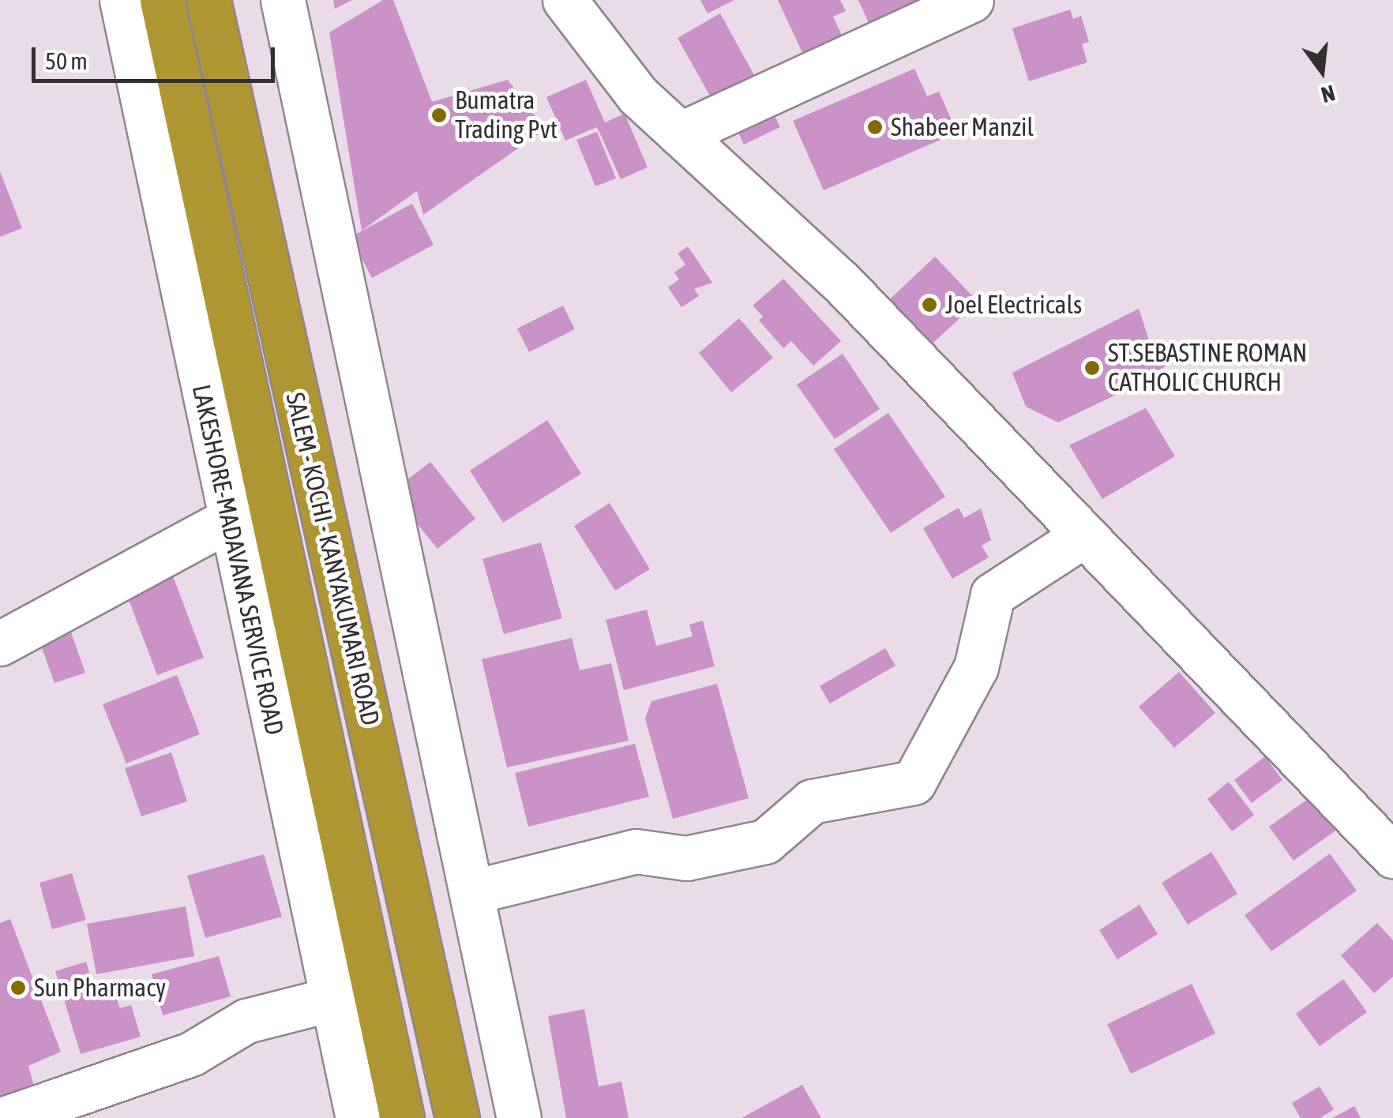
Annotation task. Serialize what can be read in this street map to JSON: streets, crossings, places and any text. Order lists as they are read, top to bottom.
{
  "streets": {
    "highway": ["SALEM - KOCHI - KANYAKUMARI ROAD"],
    "street": ["LAKESHORE-MADAVANA SERVICE ROAD"]
  },
  "places": [
    "Bumatra Trading Pvt",
    "Shabeer Manzil",
    "Joel Electricals",
    "ST.SEBASTINE ROMAN CATHOLIC CHURCH",
    "Sun Pharmacy"
  ],
  "scale_bar": "50 m",
  "north": "bottom"
}
